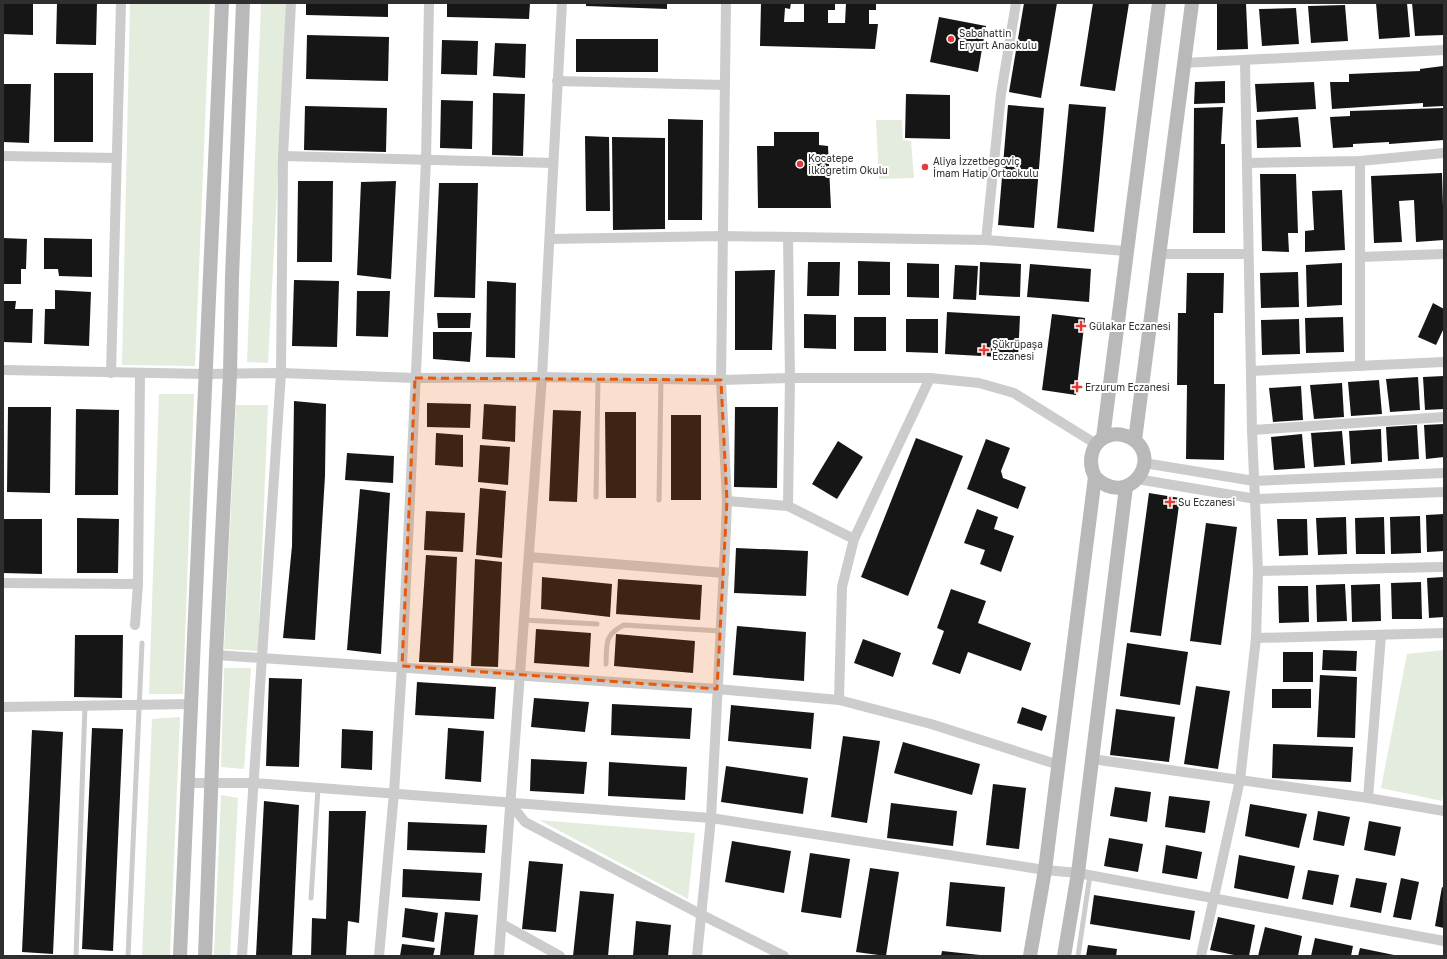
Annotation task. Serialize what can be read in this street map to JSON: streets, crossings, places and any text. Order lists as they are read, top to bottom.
{
  "places": {
    "other": ["Sabahattin Eryurt Anaokulu", "Kocatepe İlköğretim Okulu", "Aliya İzzetbegoviç İmam Hatip Ortaokulu"],
    "health": [
      "Gülakar Eczanesi",
      "Şükrüpaşa Eczanesi",
      "Erzurum Eczanesi",
      "Su Eczanesi"
    ]
  }
}
